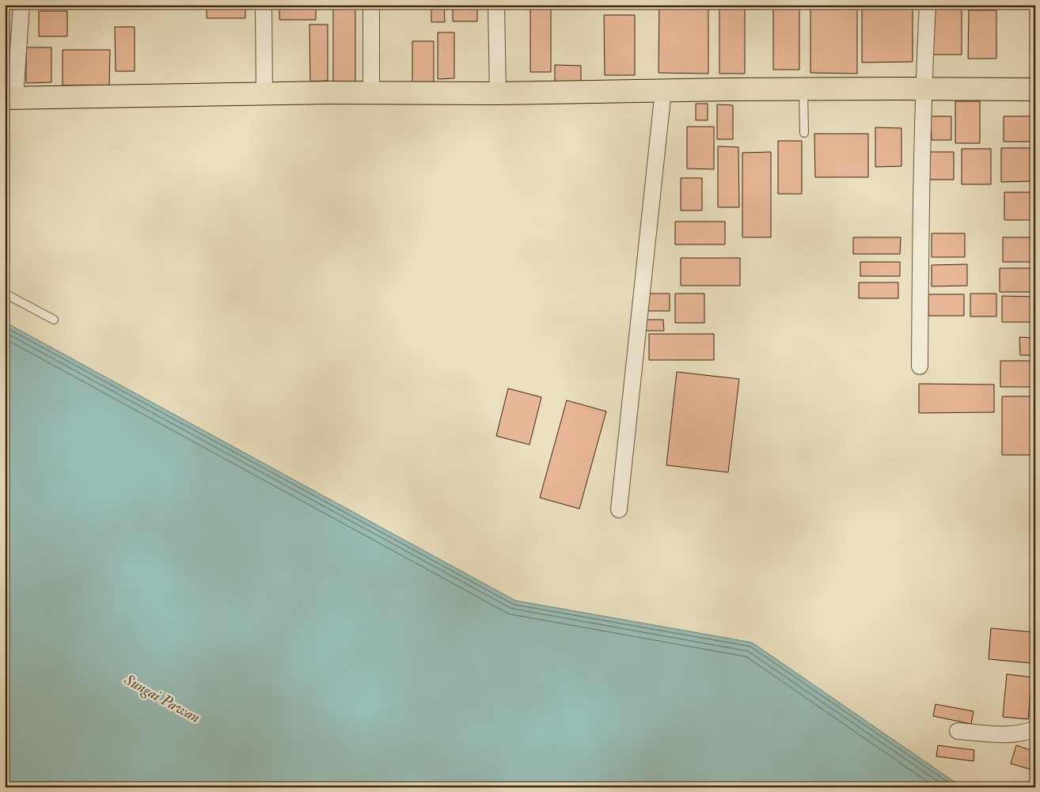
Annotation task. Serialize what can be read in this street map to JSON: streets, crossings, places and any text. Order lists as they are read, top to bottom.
{
  "water": ["Sungai Pawan"]
}
